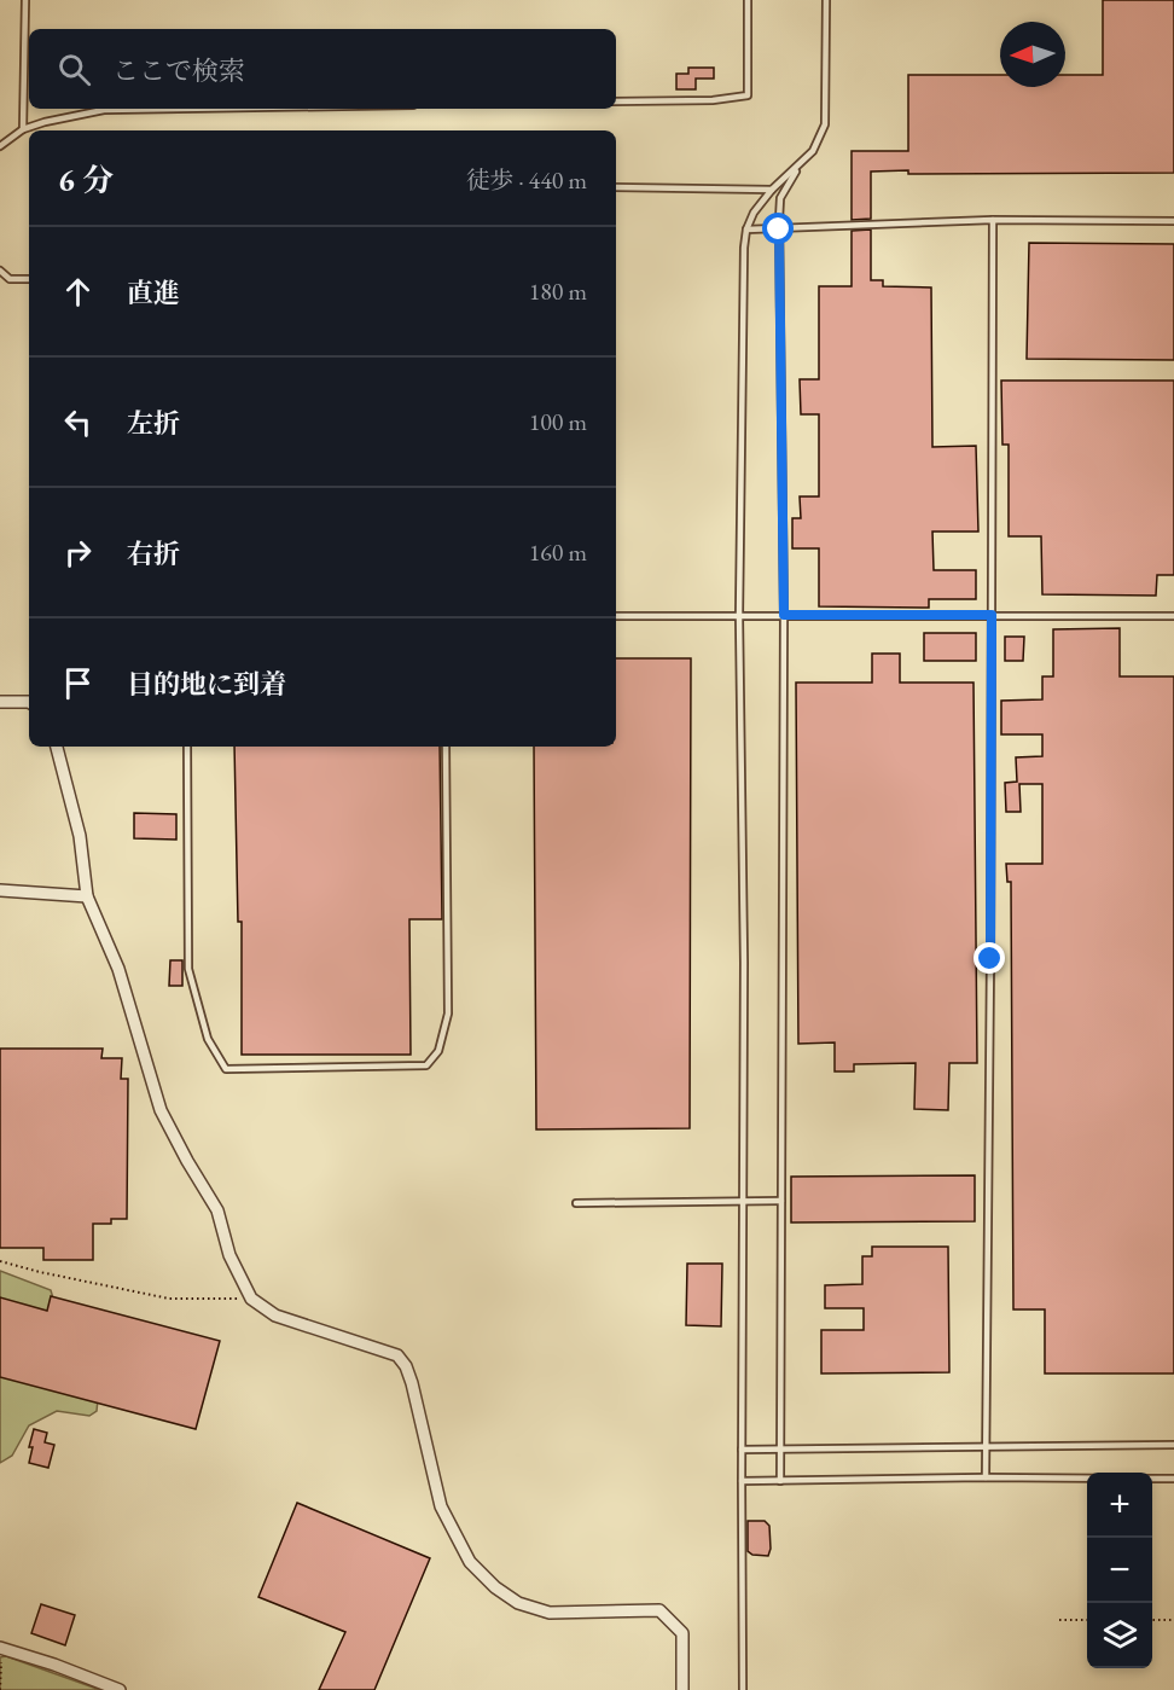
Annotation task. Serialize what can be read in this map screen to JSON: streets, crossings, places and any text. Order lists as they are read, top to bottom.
{
  "north": "left",
  "page": {
    "search": "ここで検索",
    "heading": ["6 分", "徒歩 · 440 m"],
    "list": [
      ["直進", "180 m"],
      ["左折", "100 m"],
      ["右折", "160 m"],
      "目的地に到着"
    ],
    "map_buttons": ["+", "−"]
  }
}
